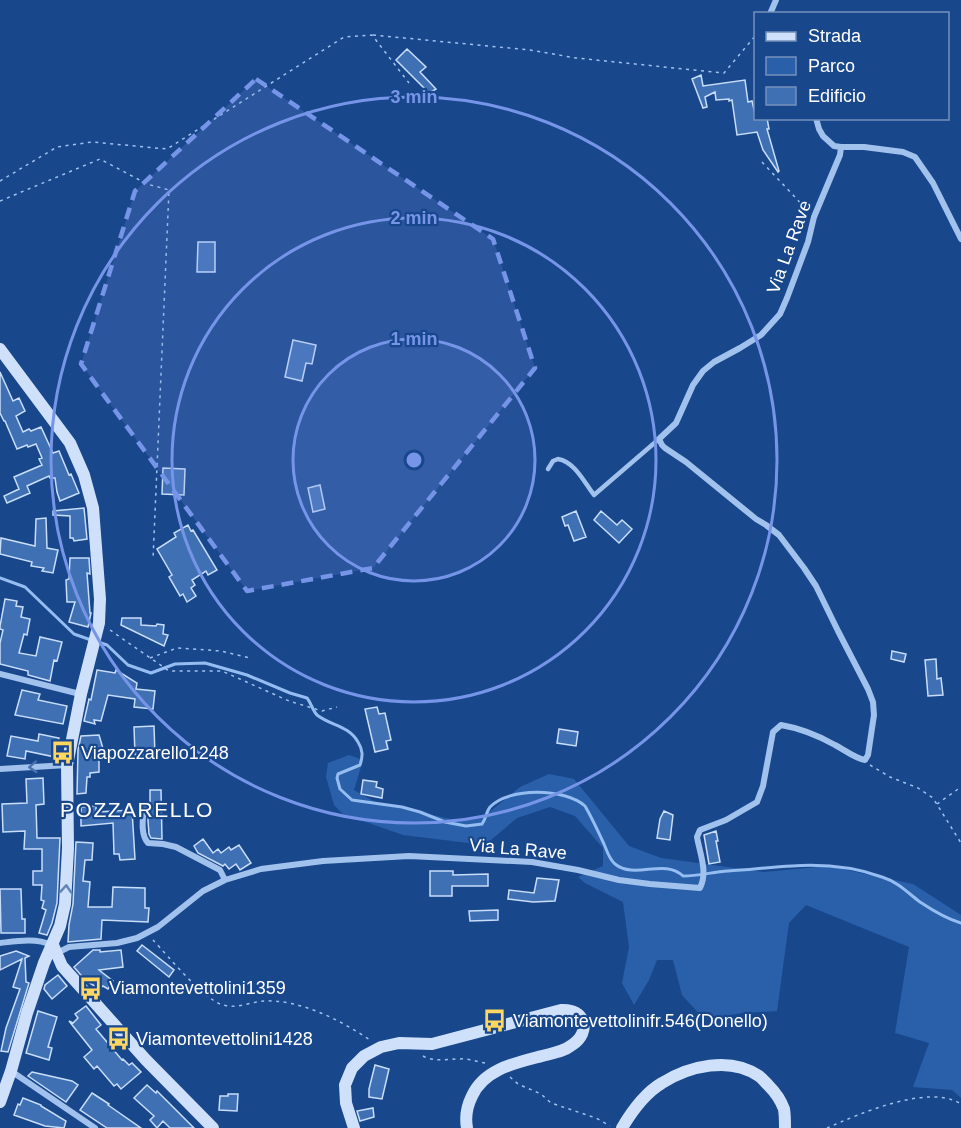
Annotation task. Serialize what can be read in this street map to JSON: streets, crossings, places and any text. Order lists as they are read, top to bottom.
{
  "streets": {
    "street": ["Via La Rave"]
  },
  "districts": ["POZZARELLO"],
  "places": {
    "bus stop": [
      "Viapozzarello1248",
      "Viamontevettolini1359",
      "Viamontevettolinifr.546(Donello)",
      "Viamontevettolini1428"
    ]
  },
  "legend": ["Strada", "Parco", "Edificio"],
  "rings": ["3 min", "2 min", "1 min"]
}
